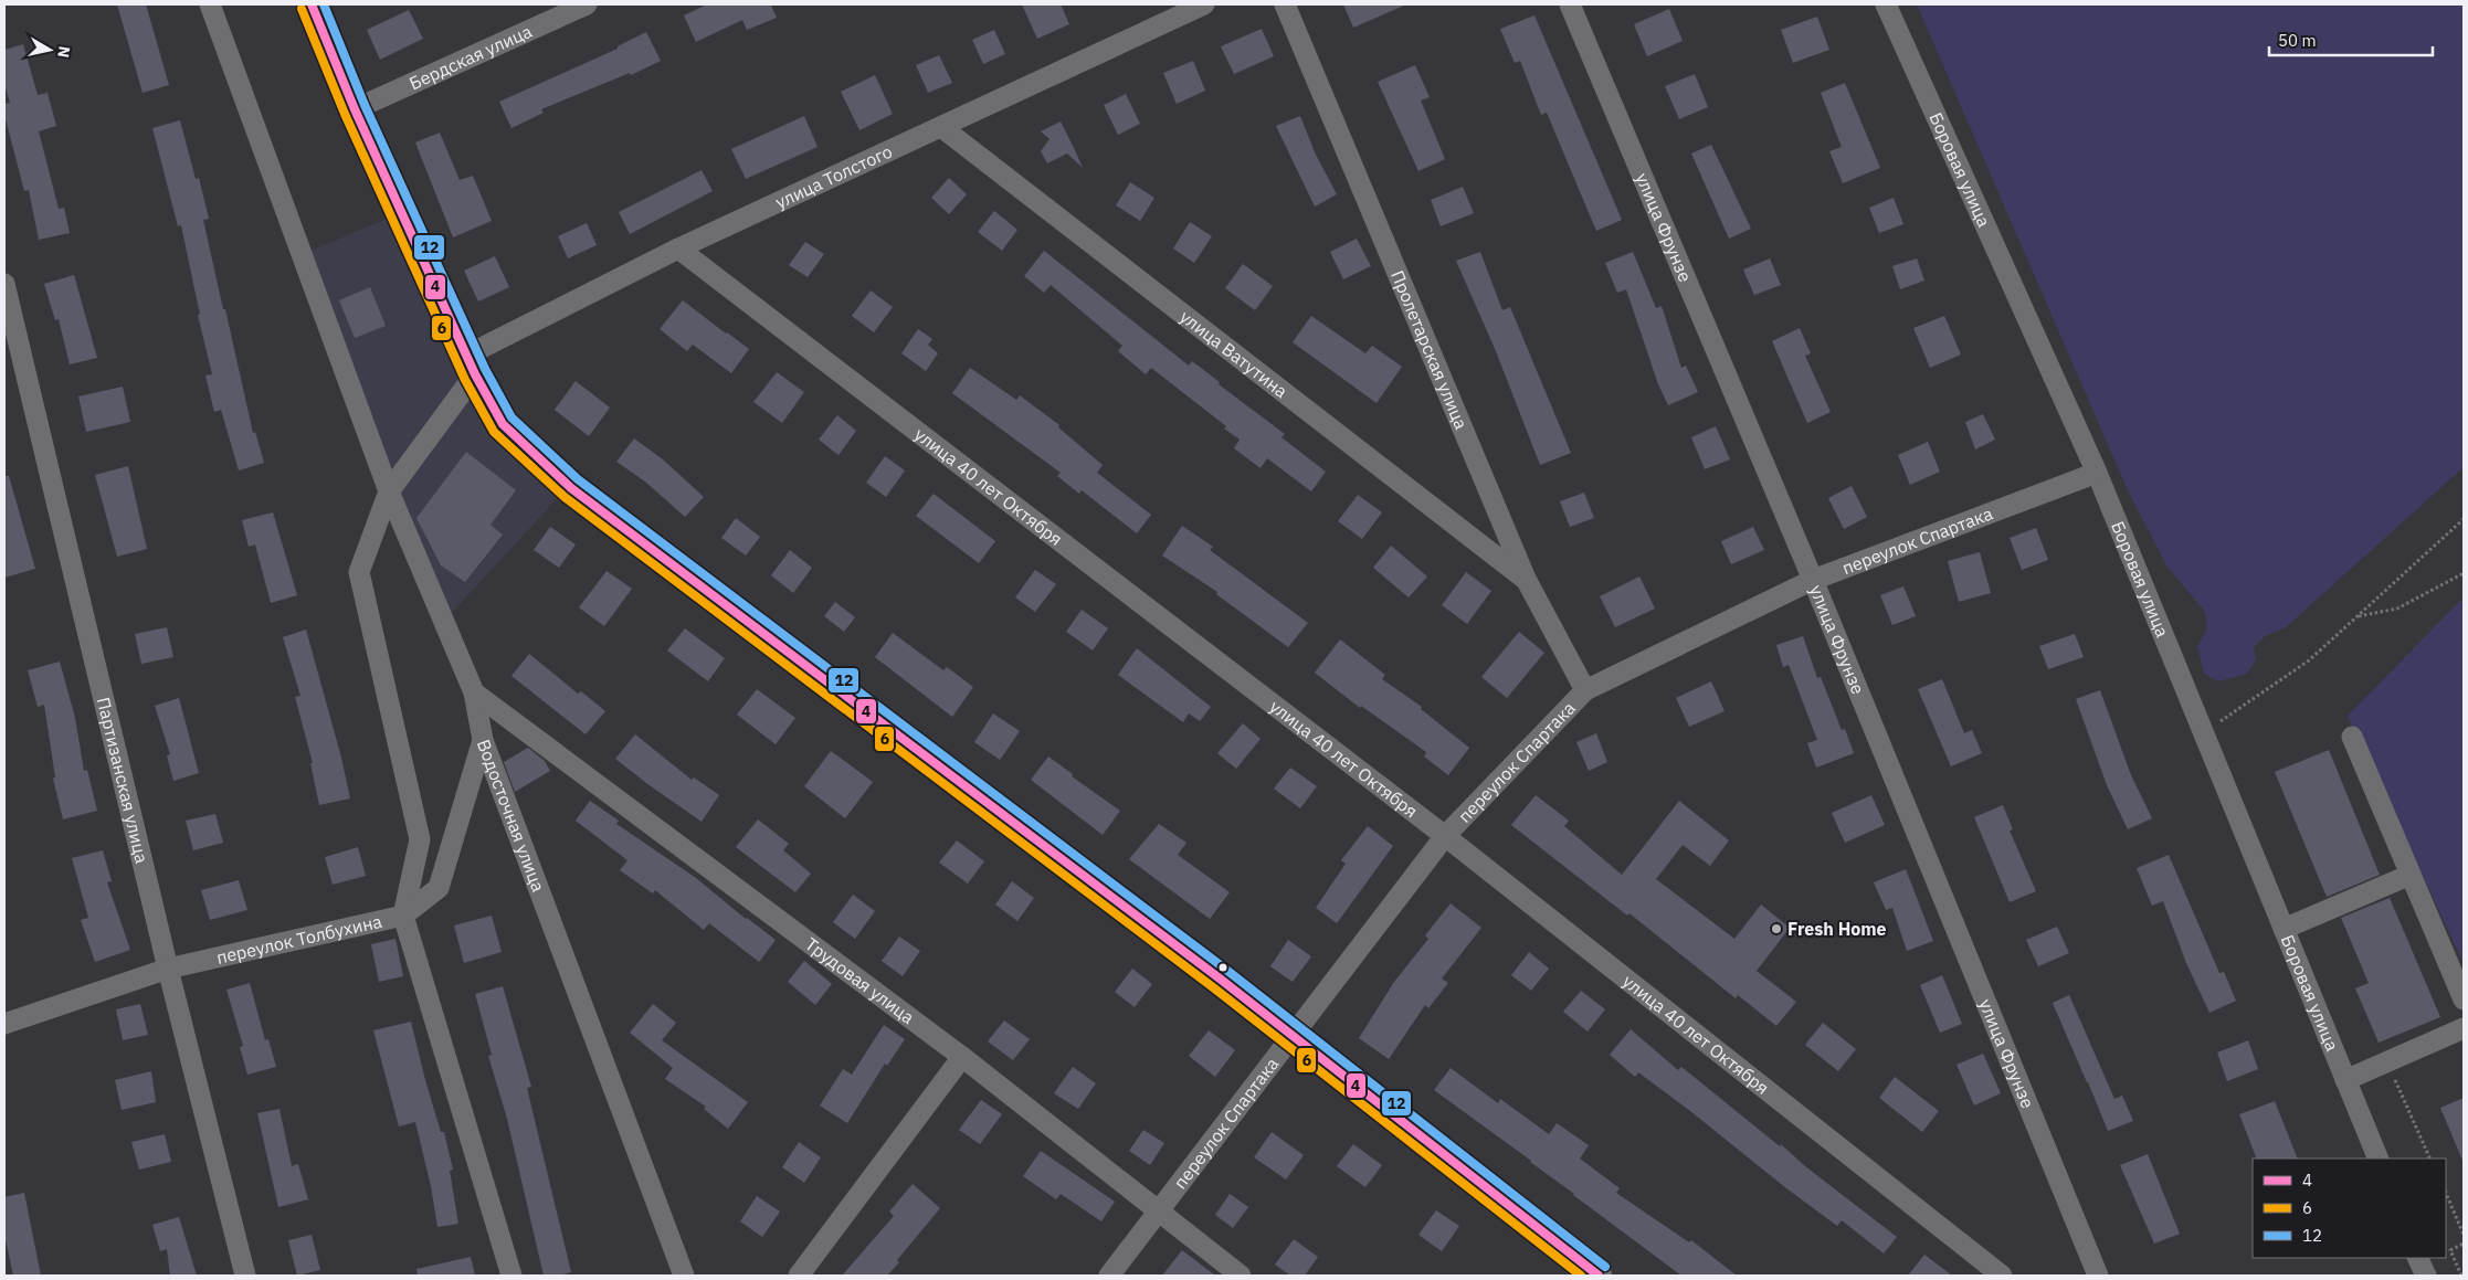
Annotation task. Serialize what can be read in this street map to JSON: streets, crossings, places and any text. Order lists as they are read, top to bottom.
{
  "streets": {
    "street": [
      "Бердская улица",
      "Боровая улица",
      "улица Толстого",
      "улица Фрунзе",
      "Пролетарская улица",
      "улица Ватутина",
      "улица 40 лет Октября",
      "переулок Спартака",
      "Партизанская улица",
      "Водосточная улица",
      "переулок Толбухина",
      "Трудовая улица"
    ]
  },
  "crossings": [
    ["Боровая улица", "переулок Спартака"],
    ["улица Толстого", "улица Ватутина"],
    ["улица Толстого", "улица 40 лет Октября"],
    ["улица Фрунзе", "переулок Спартака"],
    ["Пролетарская улица", "улица Ватутина"],
    ["Пролетарская улица", "переулок Спартака"],
    ["улица 40 лет Октября", "переулок Спартака"],
    ["переулок Спартака", "Трудовая улица"],
    ["Партизанская улица", "переулок Толбухина"],
    ["Водосточная улица", "переулок Толбухина"],
    ["Водосточная улица", "Трудовая улица"]
  ],
  "places": ["Fresh Home"],
  "lines": ["transit line 4", "transit line 12", "transit line 6"],
  "legend": ["4", "6", "12"],
  "scale_bar": "50 m",
  "north": "right"
}
